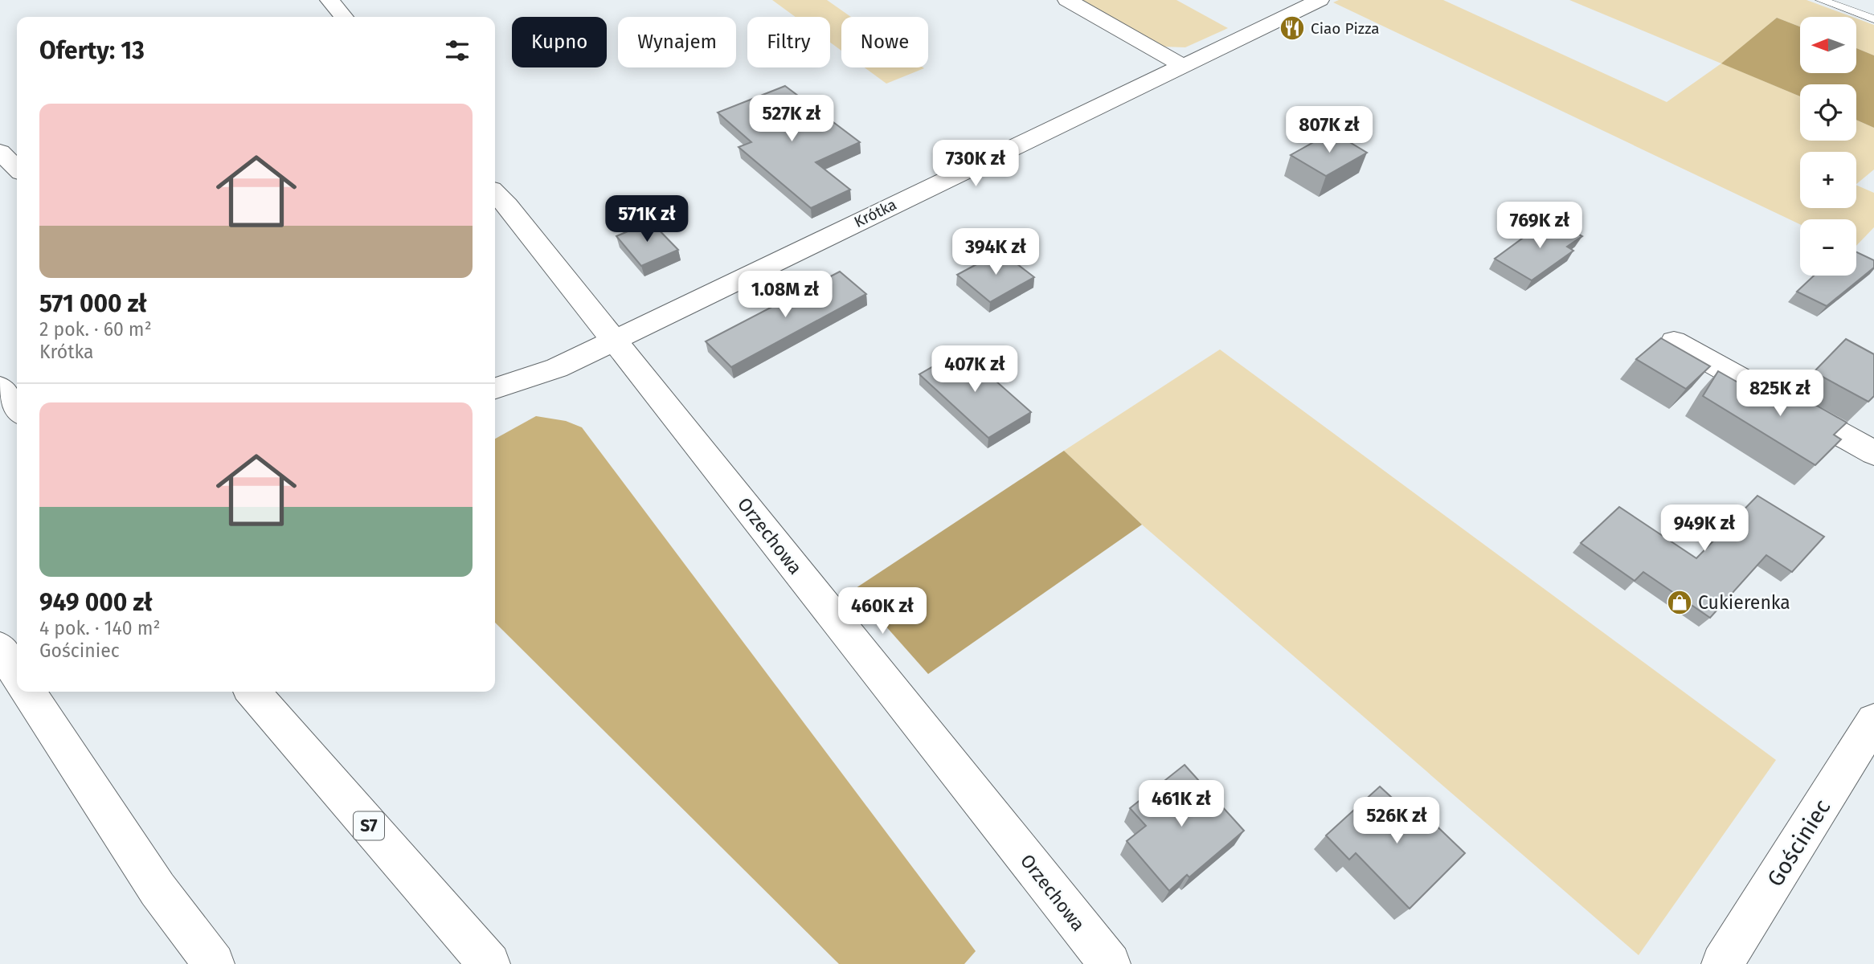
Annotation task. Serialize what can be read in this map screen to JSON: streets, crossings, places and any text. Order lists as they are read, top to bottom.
{
  "streets": {
    "main road": [
      "Krótka",
      "Orzechowa",
      "S7",
      "Gościniec"
    ]
  },
  "crossings": [
    ["Krótka", "Orzechowa"]
  ],
  "places": {
    "restaurant": ["Ciao Pizza"],
    "shop": ["Cukierenka"]
  },
  "north": "left",
  "page": {
    "map_buttons": ["+", "−"],
    "chip": [
      "Kupno",
      "Wynajem",
      "Filtry",
      "Nowe"
    ],
    "heading": "Oferty: 13",
    "list": [
      {
        "name": "571 000 zł",
        "note": "2 pok. · 60 m² · Krótka"
      },
      {
        "name": "949 000 zł",
        "note": "4 pok. · 140 m² · Gościniec"
      }
    ],
    "price": [
      "527K zł",
      "807K zł",
      "730K zł",
      "571K zł",
      "769K zł",
      "394K zł",
      "1.08M zł",
      "407K zł",
      "825K zł",
      "949K zł",
      "460K zł",
      "461K zł",
      "526K zł"
    ]
  }
}
